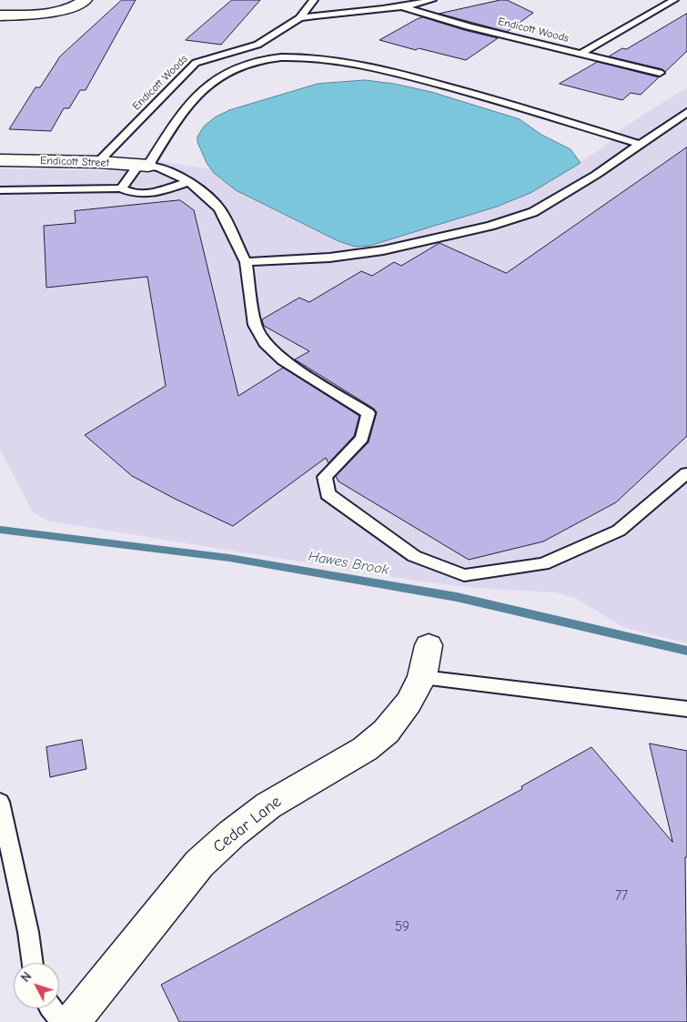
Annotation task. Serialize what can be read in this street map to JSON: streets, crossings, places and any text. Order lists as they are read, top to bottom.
{
  "streets": {
    "street": ["Endicott Street", "Cedar Lane"],
    "lane": ["Endicott Woods"]
  },
  "crossings": [
    ["Endicott Woods", "Endicott Street"]
  ],
  "water": ["Hawes Brook"],
  "house_numbers": ["77", "59"],
  "north": "top left"
}
